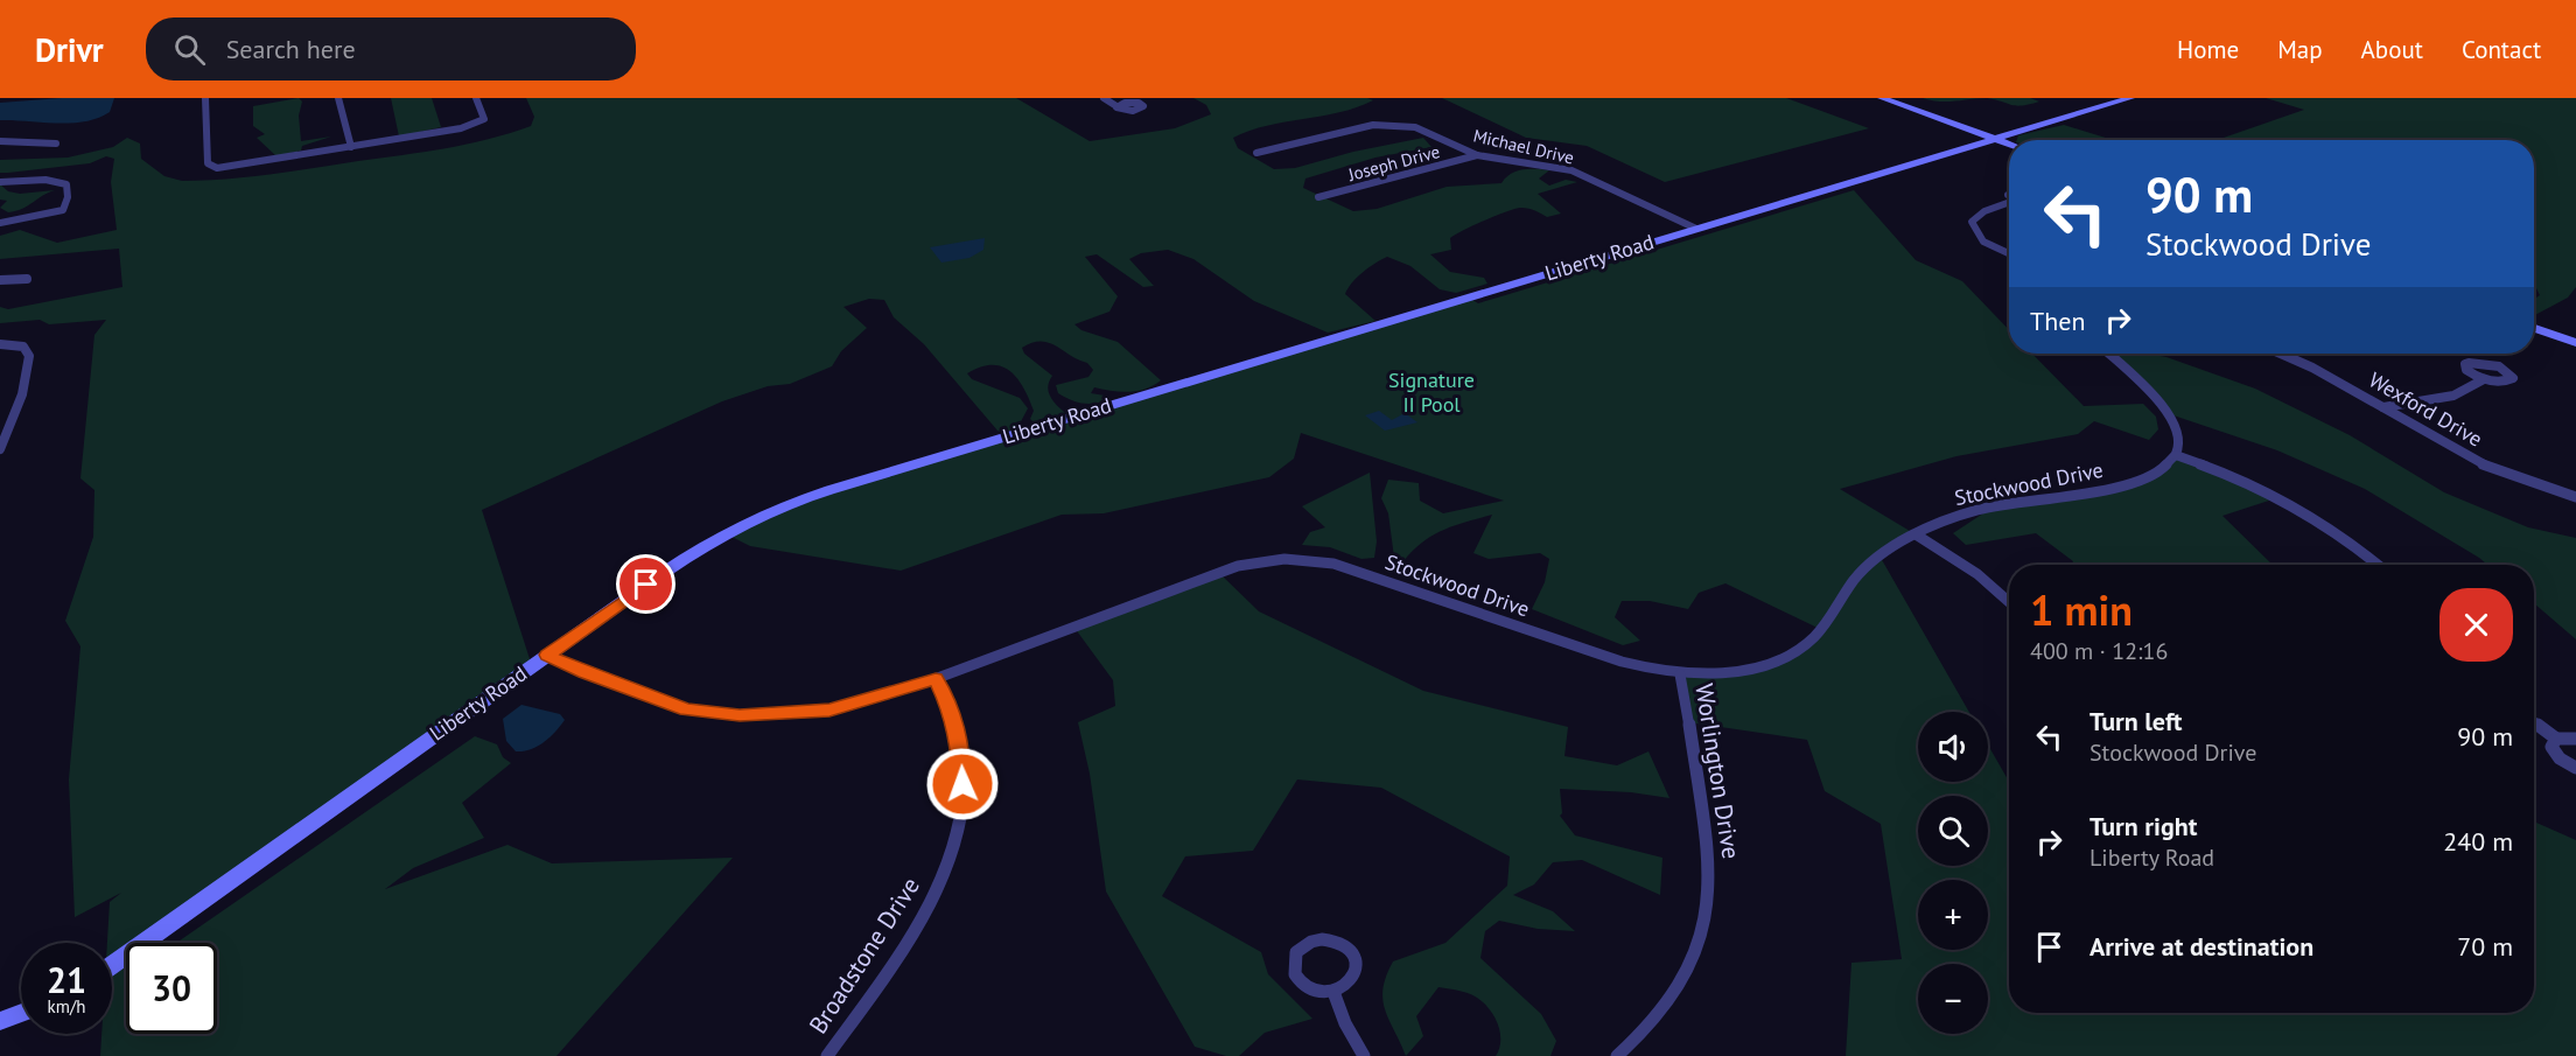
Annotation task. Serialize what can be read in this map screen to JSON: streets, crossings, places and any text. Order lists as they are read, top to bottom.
{
  "streets": {
    "street": [
      "Michael Drive",
      "Joseph Drive",
      "Liberty Road",
      "Wexford Drive",
      "Stockwood Drive",
      "Worlington Drive",
      "Broadstone Drive"
    ]
  },
  "crossings": [
    ["Michael Drive", "Joseph Drive"],
    ["Michael Drive", "Liberty Road"],
    ["Liberty Road", "Stockwood Drive"],
    ["Stockwood Drive", "Worlington Drive"],
    ["Stockwood Drive", "Broadstone Drive"]
  ],
  "parks": ["Signature II Pool"],
  "page": {
    "header": "Drivr",
    "search": "Search here",
    "nav": [
      "Home",
      "Map",
      "About",
      "Contact"
    ],
    "turn": ["90 m", "Stockwood Drive"],
    "then": "Then",
    "heading": ["1 min", "400 m · 12:16"],
    "list": [
      {
        "name": "Turn left",
        "note": "Stockwood Drive",
        "value": "90 m"
      },
      {
        "name": "Turn right",
        "note": "Liberty Road",
        "value": "240 m"
      },
      {
        "name": "Arrive at destination",
        "value": "70 m"
      }
    ],
    "map_buttons": ["+", "−"],
    "speed": "21 km/h",
    "limit": "30"
  }
}
